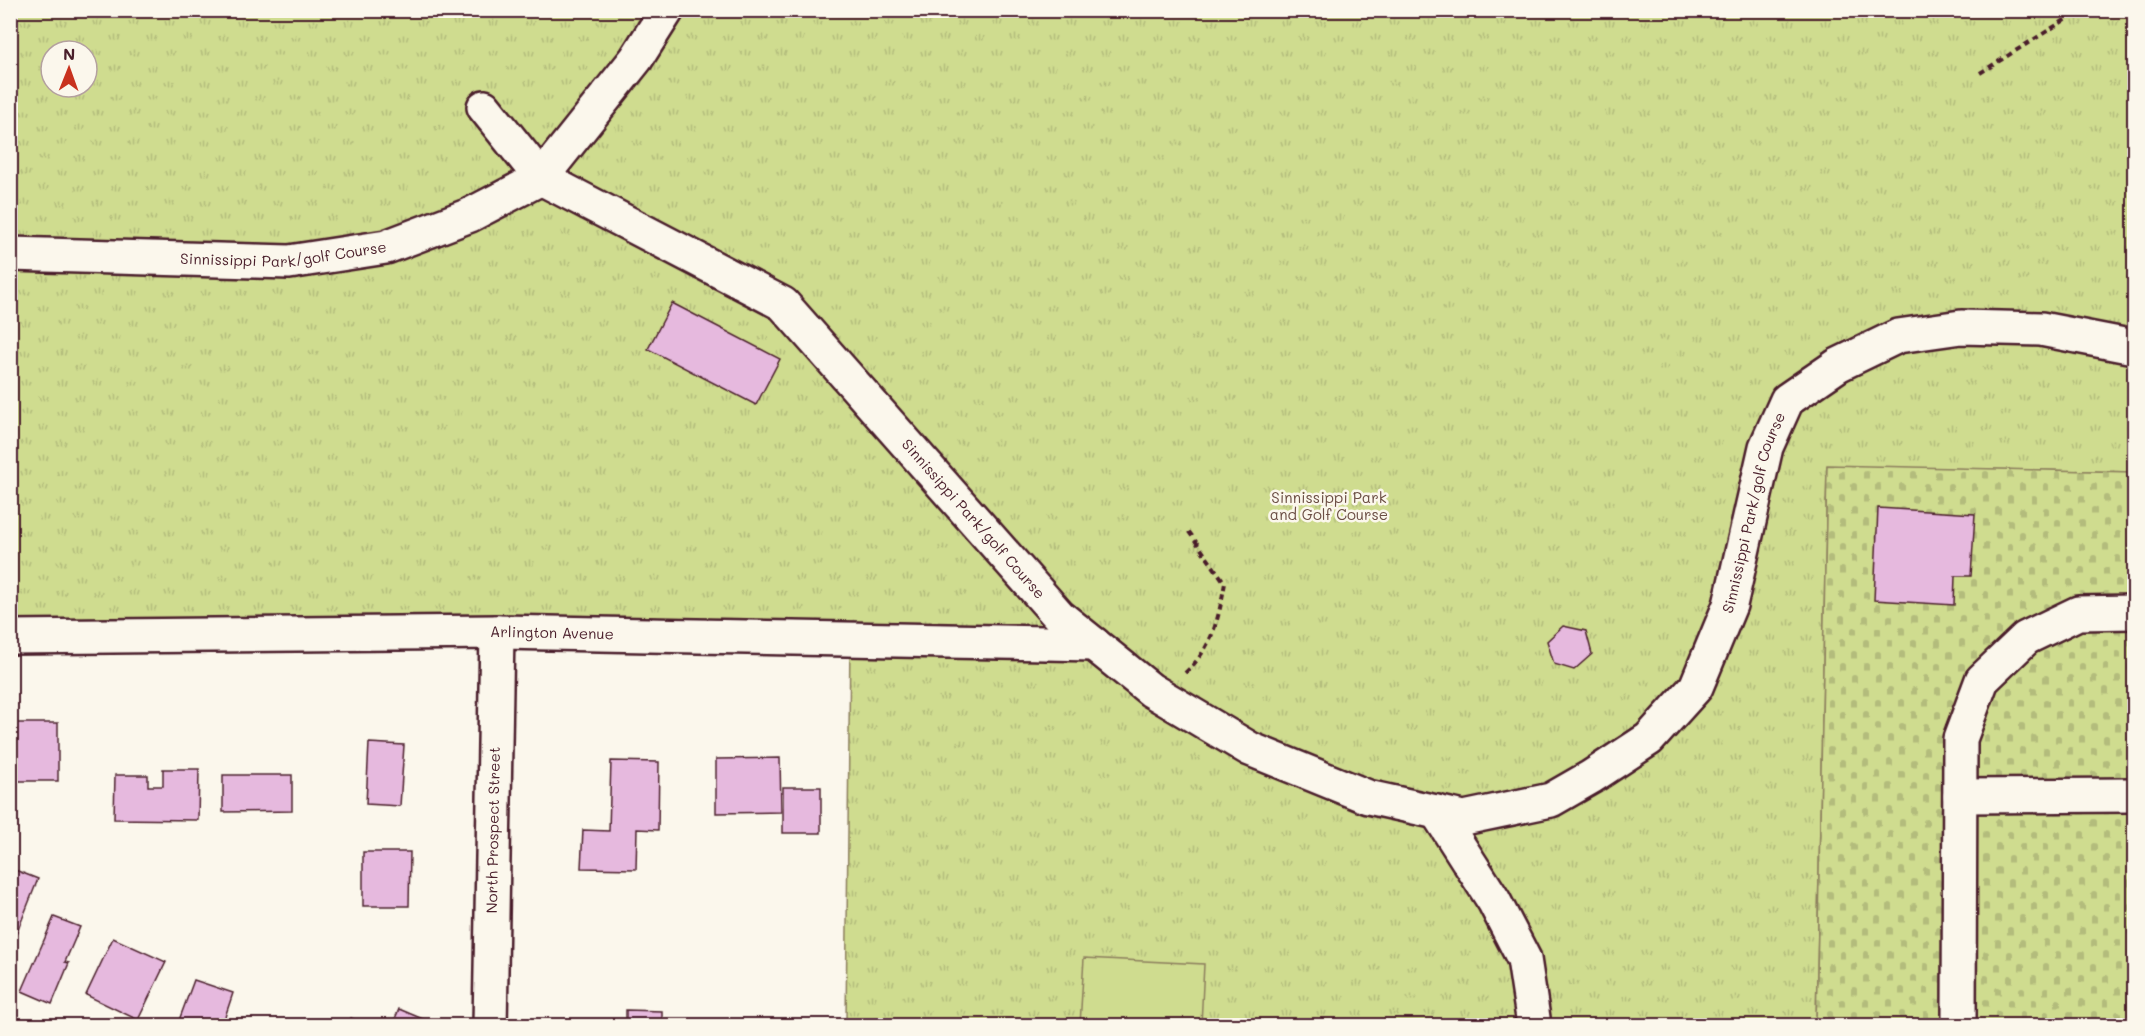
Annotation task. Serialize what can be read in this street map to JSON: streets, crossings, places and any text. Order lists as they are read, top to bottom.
{
  "streets": {
    "street": ["Sinnissippi Park/golf Course", "Arlington Avenue", "North Prospect Street"]
  },
  "crossings": [
    ["Sinnissippi Park/golf Course", "Arlington Avenue"],
    ["Arlington Avenue", "North Prospect Street"]
  ],
  "parks": ["Sinnissippi Park and Golf Course"],
  "north": "top"
}
